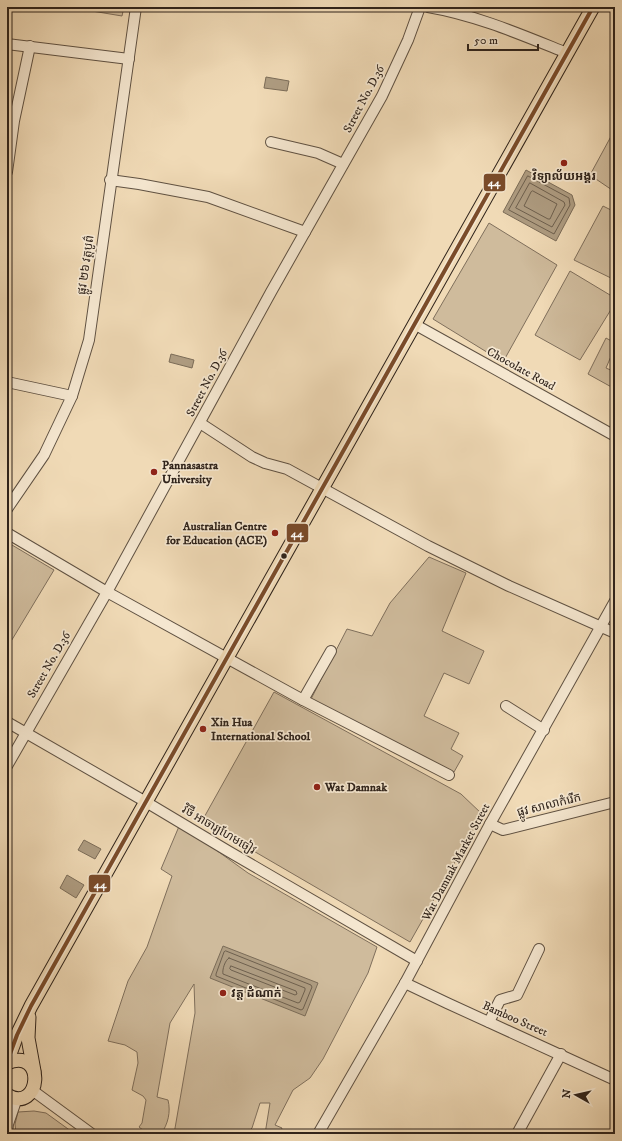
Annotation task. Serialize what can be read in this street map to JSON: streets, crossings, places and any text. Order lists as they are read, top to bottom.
{
  "streets": {
    "street": [
      "Street No. D.36",
      "ផ្លូវ ២៦ វត្តបូព៌",
      "Chocolate Road",
      "ផ្លូវ សាលាកំរើក",
      "វិថី អាចារ្យហែមចៀវ",
      "Wat Damnak Market Street",
      "Bamboo Street"
    ]
  },
  "crossings": [
    ["Street No. D.36", "វិថី អាចារ្យហែមចៀវ"],
    ["ផ្លូវ សាលាកំរើក", "Wat Damnak Market Street"],
    ["វិថី អាចារ្យហែមចៀវ", "Wat Damnak Market Street"],
    ["Wat Damnak Market Street", "Bamboo Street"]
  ],
  "places": [
    "វិទ្យាល័យអង្គរ",
    "Pannasastra University",
    "Australian Centre for Education (ACE)",
    "Xin Hua International School",
    "Wat Damnak",
    "វត្ត ដំំណាក់"
  ],
  "lines": ["transit line 44"],
  "scale_bar": "50 m",
  "north": "left"
}
